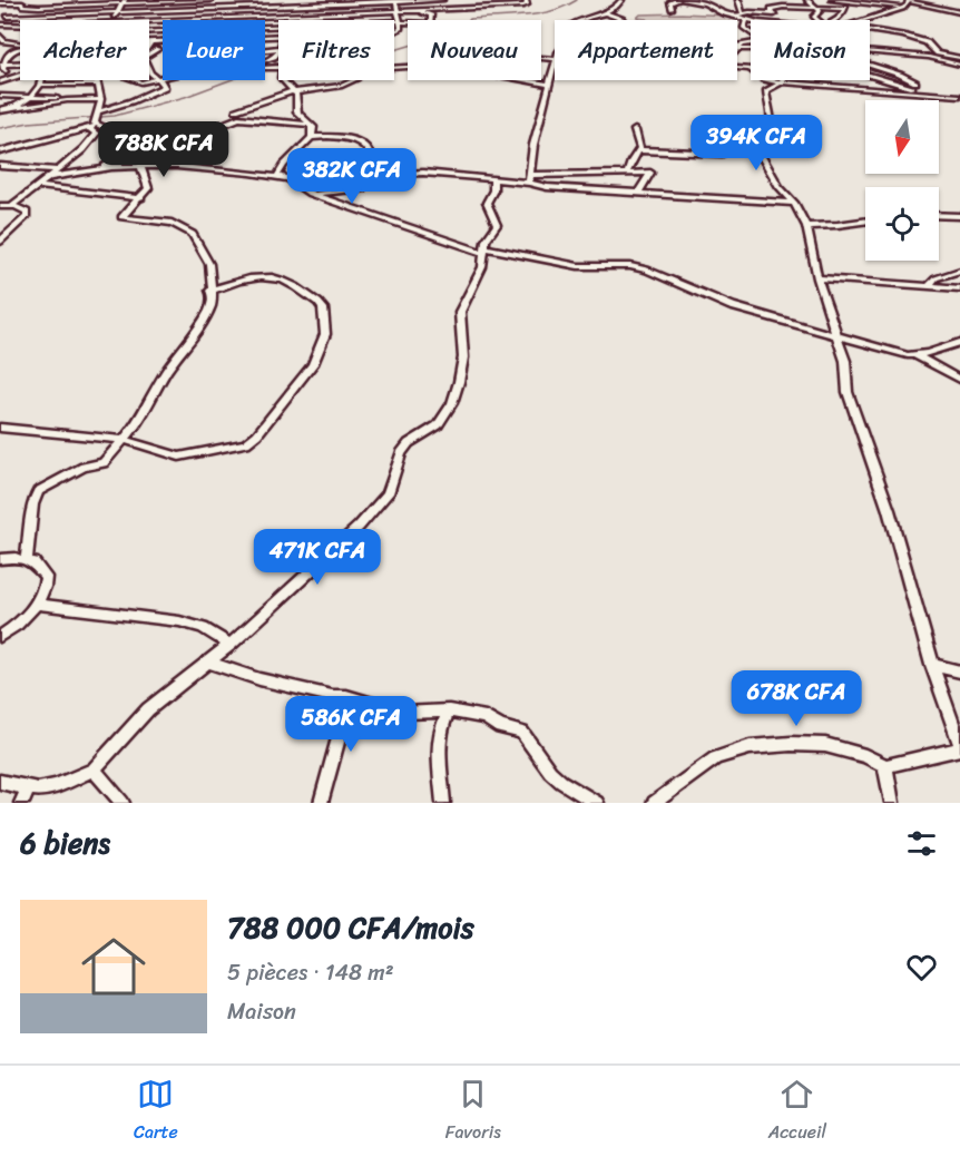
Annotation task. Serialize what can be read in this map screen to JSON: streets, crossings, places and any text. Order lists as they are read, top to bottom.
{
  "north": "bottom",
  "page": {
    "chip": [
      "Acheter",
      "Louer",
      "Filtres",
      "Nouveau",
      "Appartement",
      "Maison"
    ],
    "price": [
      "394K CFA",
      "788K CFA",
      "382K CFA",
      "471K CFA",
      "678K CFA",
      "586K CFA"
    ],
    "heading": "6 biens",
    "list": [
      {
        "name": "788 000 CFA/mois",
        "note": "5 pièces · 148 m² · Maison"
      }
    ],
    "tabs": ["Carte", "Favoris", "Accueil"]
  }
}
